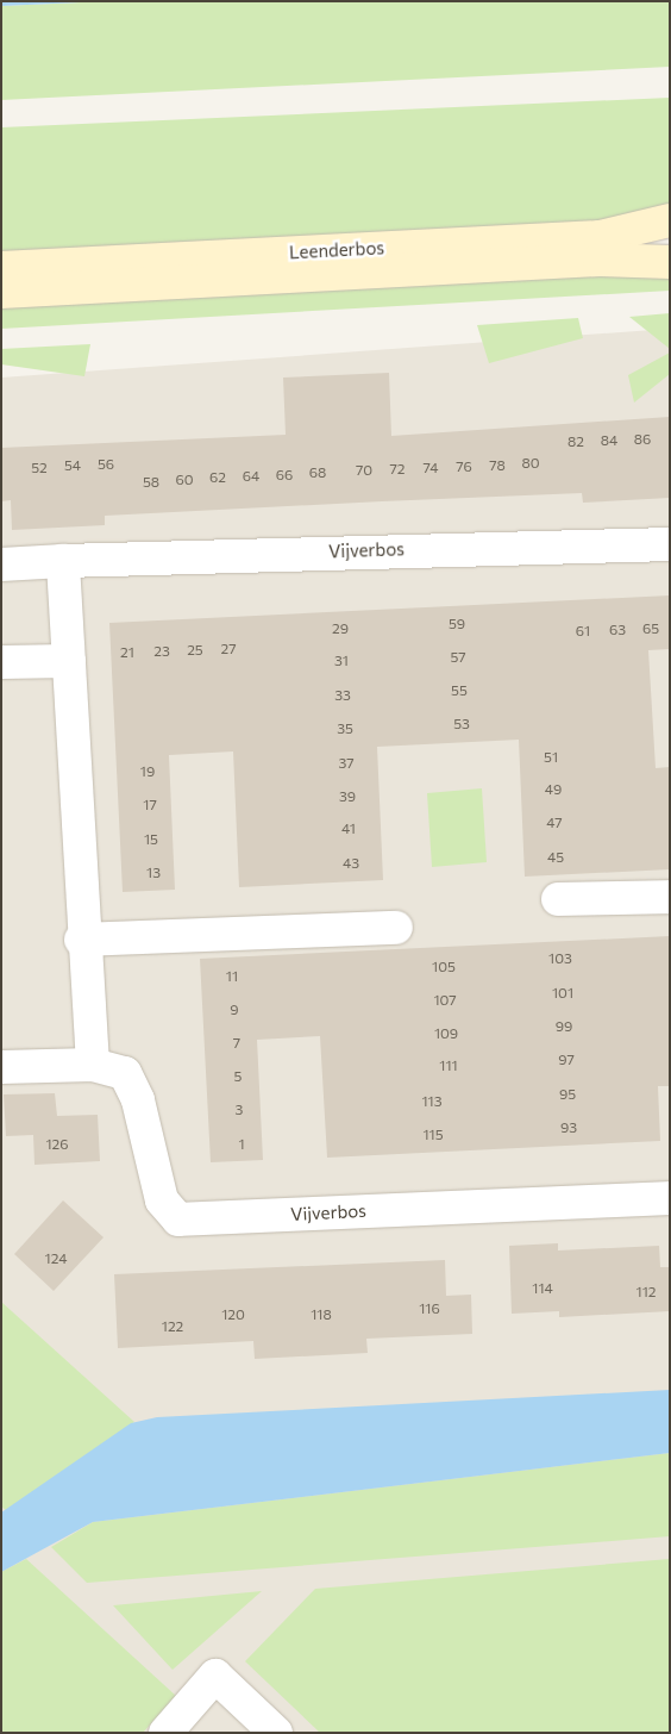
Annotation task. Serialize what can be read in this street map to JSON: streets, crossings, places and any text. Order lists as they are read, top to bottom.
{
  "streets": {
    "main road": ["Leenderbos"],
    "street": ["Vijverbos"]
  },
  "house_numbers": [
    "86",
    "84",
    "82",
    "80",
    "56",
    "54",
    "78",
    "76",
    "52",
    "74",
    "72",
    "70",
    "68",
    "66",
    "64",
    "62",
    "60",
    "58",
    "59",
    "29",
    "65",
    "63",
    "61",
    "27",
    "25",
    "23",
    "21",
    "57",
    "31",
    "55",
    "33",
    "53",
    "35",
    "51",
    "37",
    "19",
    "49",
    "39",
    "17",
    "47",
    "41",
    "15",
    "45",
    "43",
    "13",
    "103",
    "105",
    "11",
    "101",
    "107",
    "9",
    "99",
    "109",
    "7",
    "97",
    "111",
    "5",
    "95",
    "113",
    "3",
    "93",
    "115",
    "126",
    "1",
    "124",
    "114",
    "112",
    "116",
    "120",
    "118",
    "122"
  ]
}
